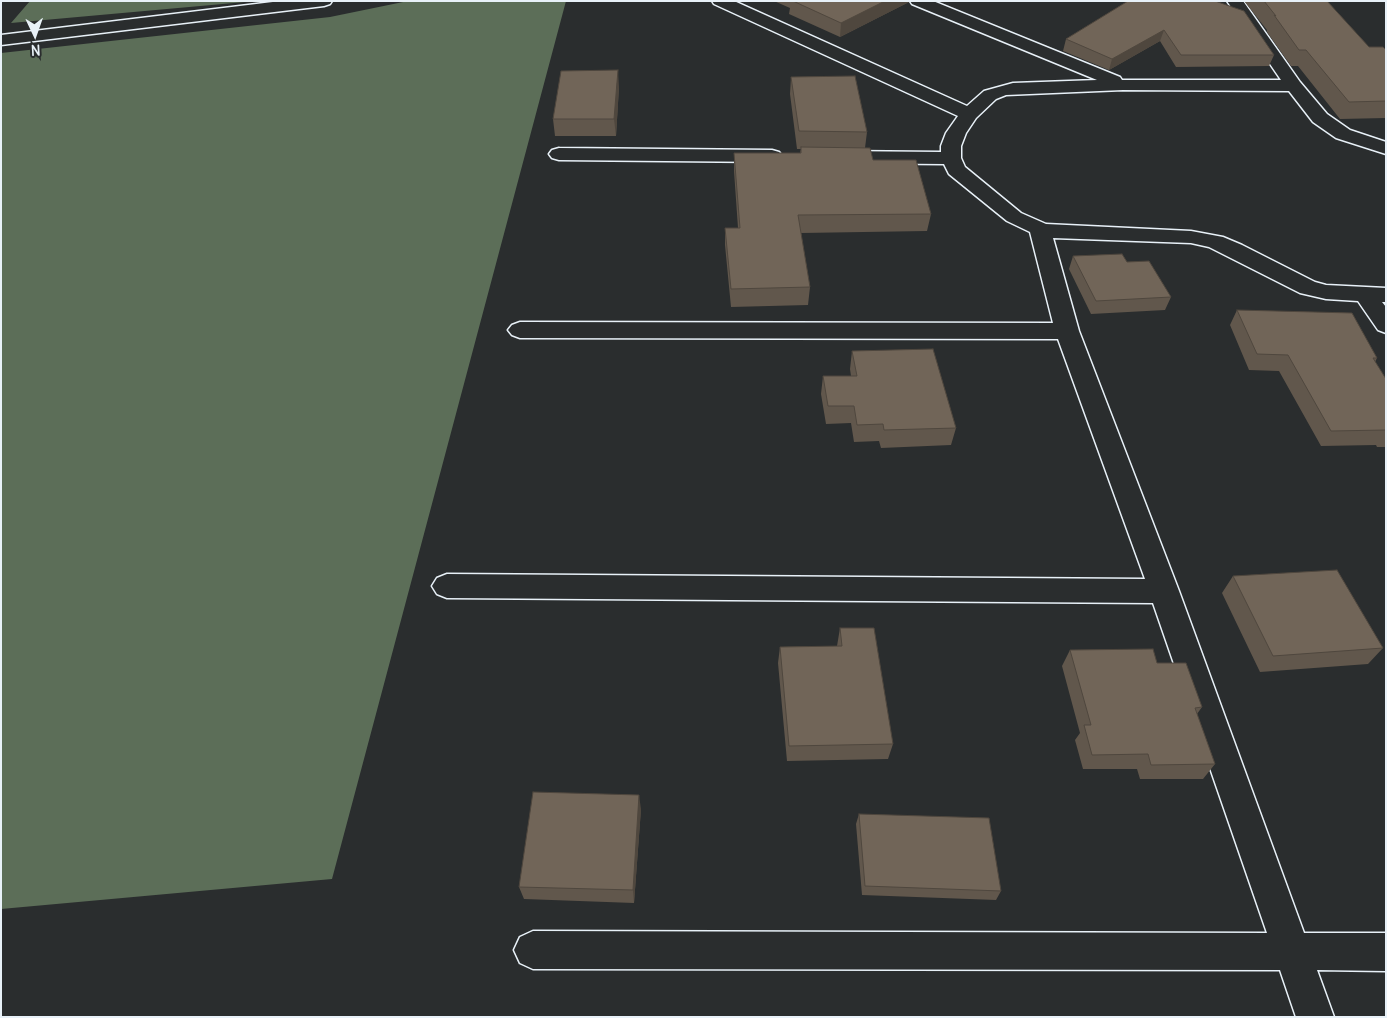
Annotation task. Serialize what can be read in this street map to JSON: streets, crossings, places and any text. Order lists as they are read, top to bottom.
{
  "north": "bottom"
}
